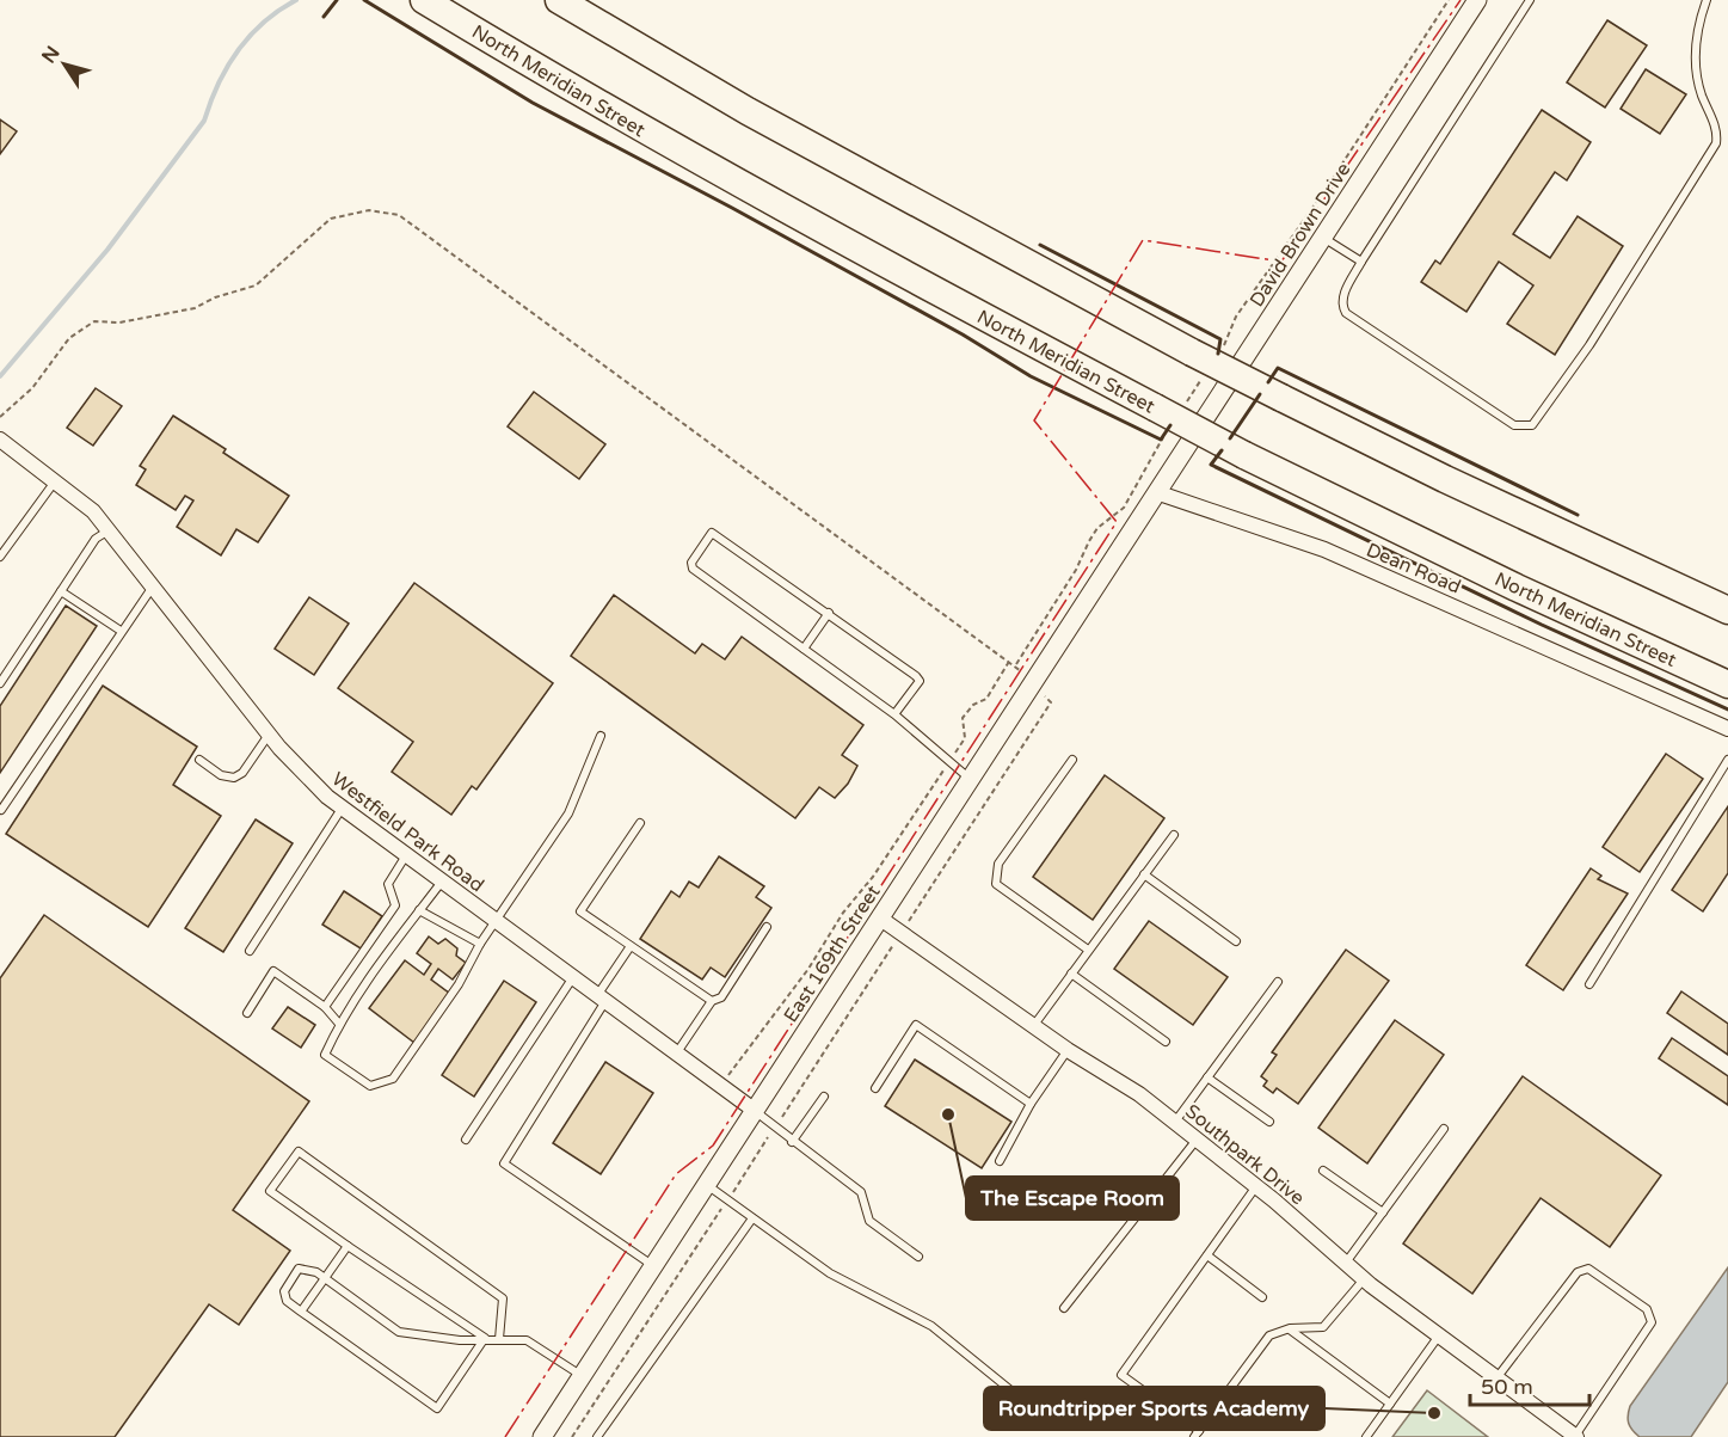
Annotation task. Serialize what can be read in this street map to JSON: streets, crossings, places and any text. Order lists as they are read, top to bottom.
{
  "streets": {
    "highway": ["North Meridian Street"],
    "street": [
      "David Brown Drive",
      "Dean Road",
      "Westfield Park Road",
      "East 169th Street",
      "Southpark Drive"
    ]
  },
  "crossings": [
    ["David Brown Drive", "Dean Road"],
    ["David Brown Drive", "East 169th Street"],
    ["Dean Road", "East 169th Street"],
    ["Westfield Park Road", "East 169th Street"],
    ["East 169th Street", "Southpark Drive"]
  ],
  "places": ["The Escape Room", "Roundtripper Sports Academy"],
  "scale_bar": "50 m",
  "north": "top left"
}
